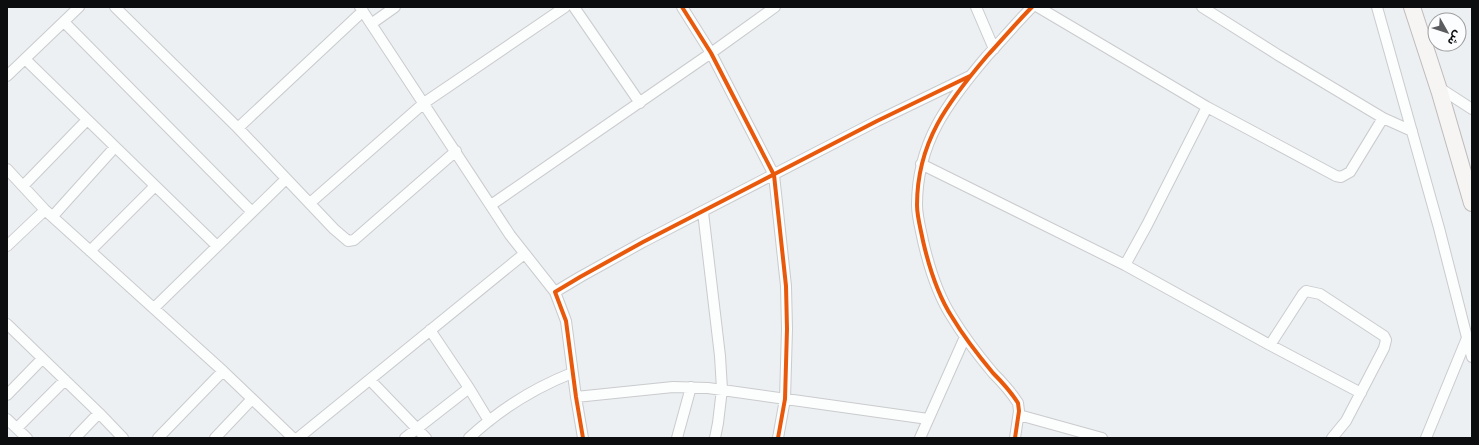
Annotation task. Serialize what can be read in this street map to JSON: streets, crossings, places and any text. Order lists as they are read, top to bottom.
{
  "north": "bottom right"
}
